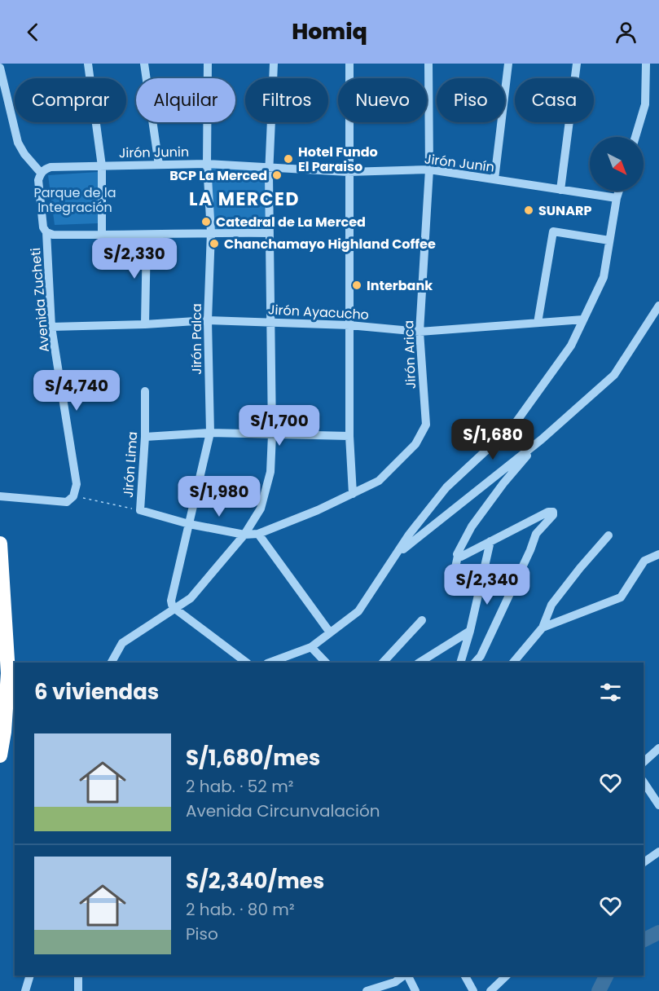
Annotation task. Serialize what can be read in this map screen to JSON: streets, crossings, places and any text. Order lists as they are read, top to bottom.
{
  "streets": {
    "street": [
      "Jirón Junin",
      "Jirón Junín",
      "Avenida Zucheti",
      "Jirón Ayacucho",
      "Jirón Palca",
      "Jirón Arica",
      "Jirón Lima"
    ]
  },
  "crossings": [
    ["Jirón Junin", "Jirón Junín"],
    ["Jirón Junin", "Avenida Zucheti"],
    ["Jirón Junin", "Jirón Palca"],
    ["Jirón Junín", "Jirón Arica"],
    ["Avenida Zucheti", "Jirón Ayacucho"],
    ["Jirón Ayacucho", "Jirón Palca"],
    ["Jirón Ayacucho", "Jirón Arica"],
    ["Jirón Palca", "Jirón Arica"],
    ["Jirón Arica", "Jirón Lima"]
  ],
  "districts": ["LA MERCED"],
  "parks": ["Parque de la Integración"],
  "places": [
    "Hotel Fundo El Paraiso",
    "BCP La Merced",
    "SUNARP",
    "Catedral de La Merced",
    "Chanchamayo Highland Coffee",
    "Interbank"
  ],
  "north": "bottom right",
  "page": {
    "header": "Homiq",
    "chip": [
      "Comprar",
      "Alquilar",
      "Filtros",
      "Nuevo",
      "Piso",
      "Casa"
    ],
    "price": [
      "S/2,330",
      "S/4,740",
      "S/1,700",
      "S/1,680",
      "S/1,980",
      "S/2,340"
    ],
    "heading": "6 viviendas",
    "list": [
      {
        "name": "S/1,680/mes",
        "note": "2 hab. · 52 m² · Avenida Circunvalación"
      },
      {
        "name": "S/2,340/mes",
        "note": "2 hab. · 80 m² · Piso"
      }
    ]
  }
}
